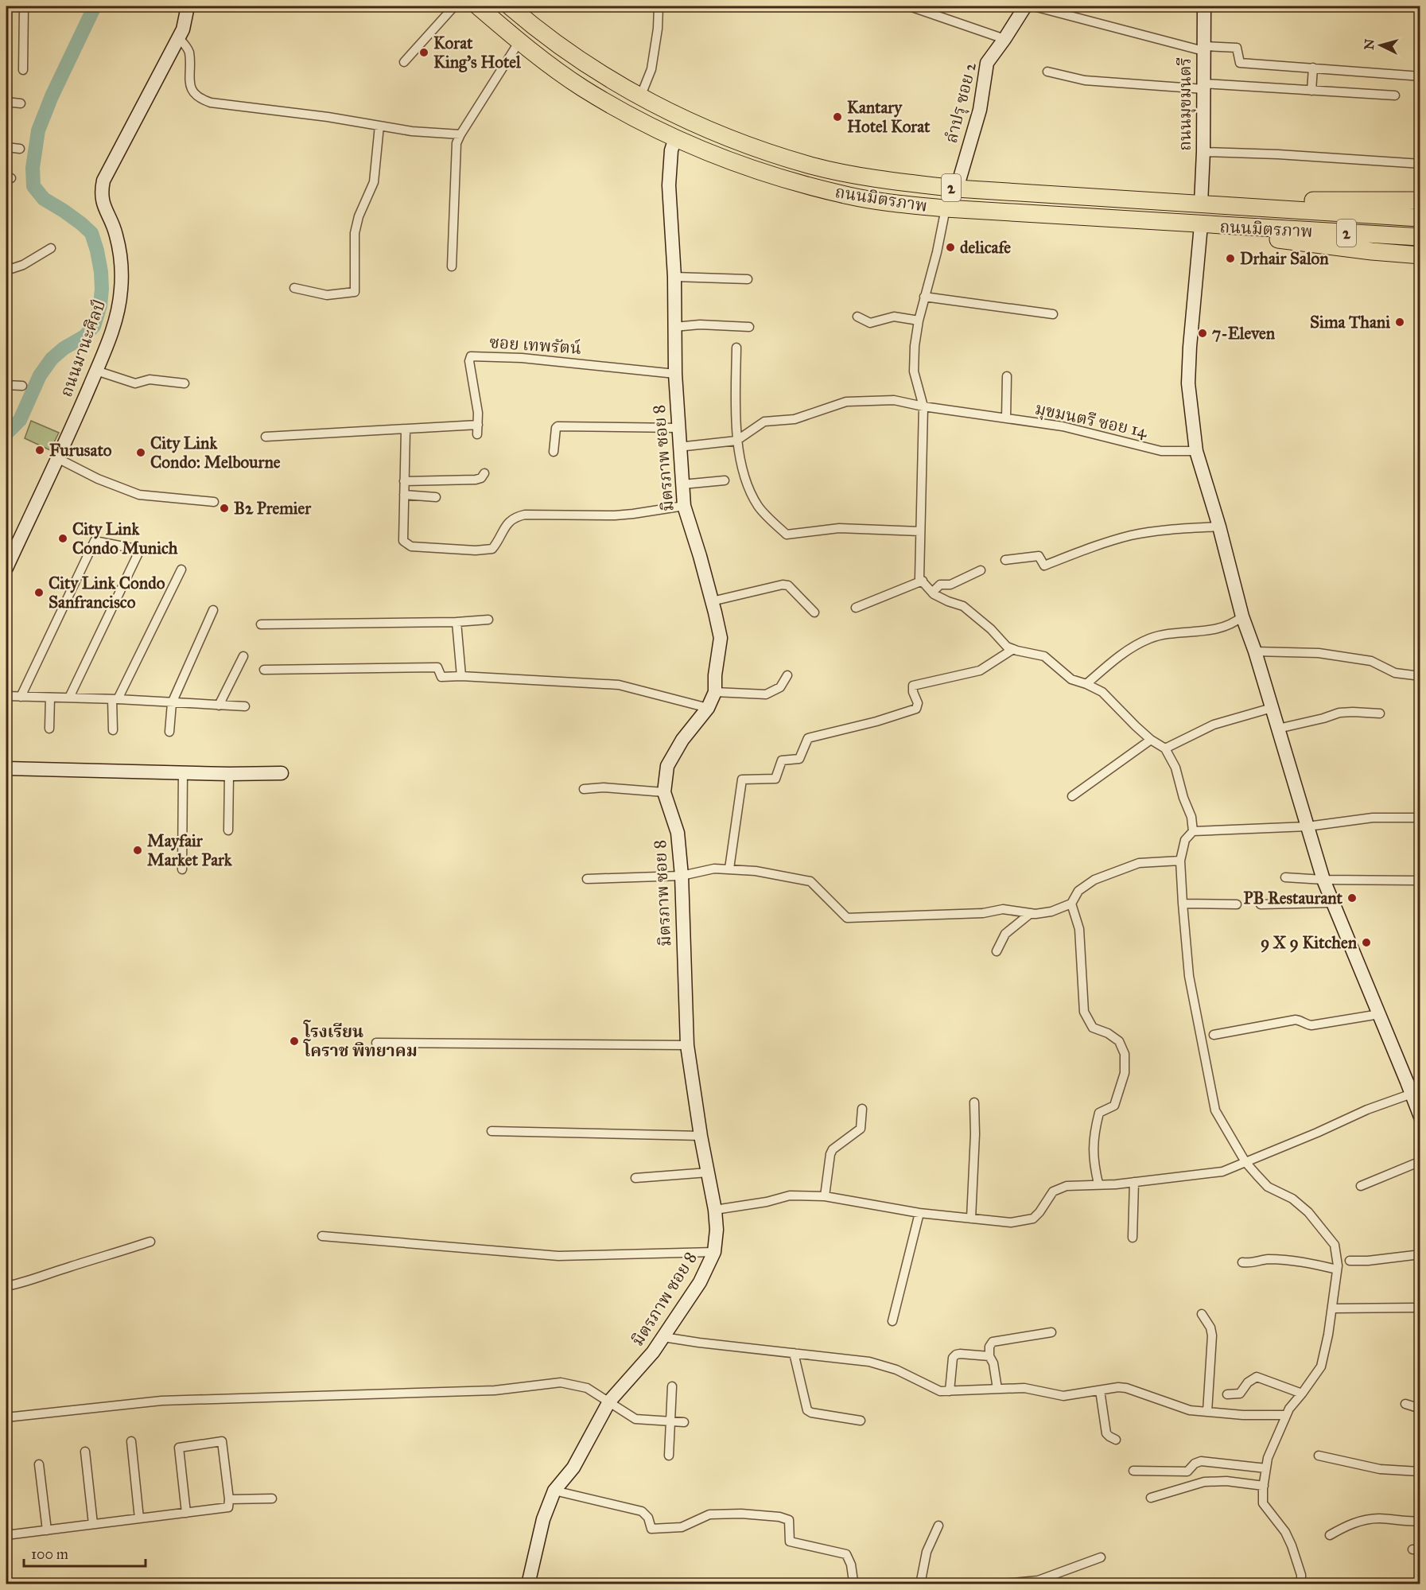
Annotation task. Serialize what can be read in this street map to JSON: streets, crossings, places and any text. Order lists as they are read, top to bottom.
{
  "streets": {
    "highway": ["2", "ถนนมิตรภาพ"],
    "street": [
      "ลำปรุ ซอย 2",
      "ถนนมุขมนตรี",
      "ซอย เทพรัตน์",
      "ถนนมานะศิลป์",
      "มุขมนตรี ซอย 14",
      "มิตรภาพ ซอย 8"
    ]
  },
  "crossings": [
    ["ลำปรุ ซอย 2", "ถนนมิตรภาพ"],
    ["ถนนมุขมนตรี", "ถนนมิตรภาพ"],
    ["ถนนมิตรภาพ", "มิตรภาพ ซอย 8"],
    ["ซอย เทพรัตน์", "มิตรภาพ ซอย 8"]
  ],
  "places": [
    "Korat King's Hotel",
    "Kantary Hotel Korat",
    "delicafe",
    "Drhair Salon",
    "Sima Thani",
    "7-Eleven",
    "Furusato",
    "City Link Condo: Melbourne",
    "B2 Premier",
    "City Link Condo Munich",
    "City Link Condo Sanfrancisco",
    "Mayfair Market Park",
    "PB Restaurant",
    "9 X 9 Kitchen",
    "โรงเรียน โคราช พิทยาคม"
  ],
  "scale_bar": "100 m",
  "north": "left"
}
